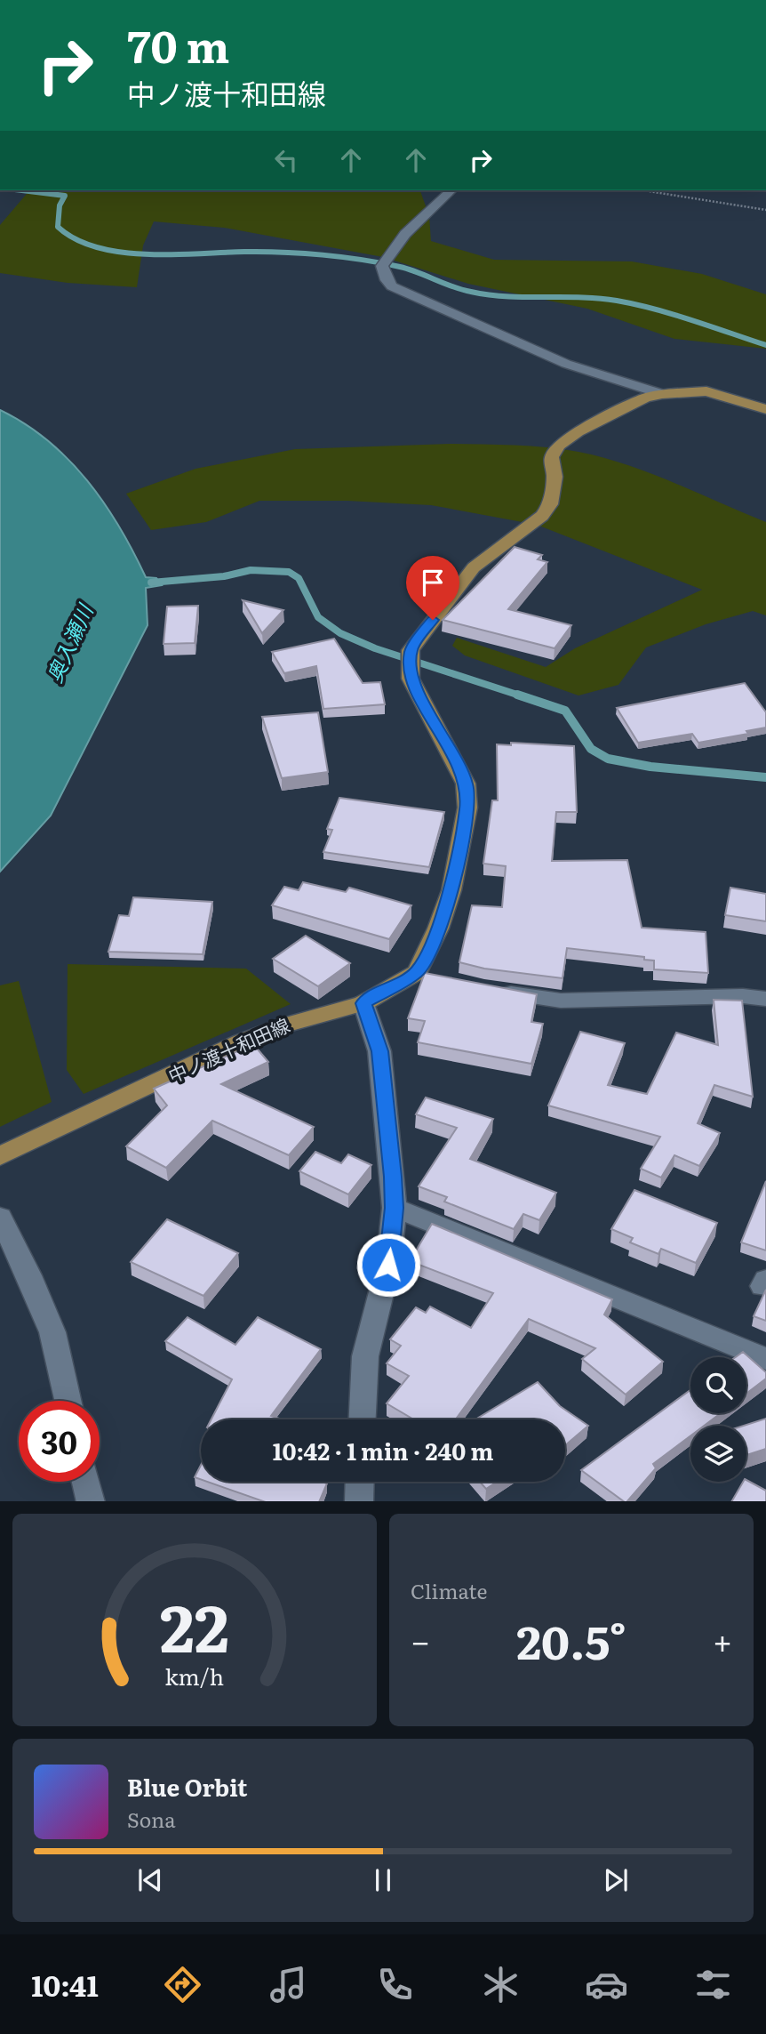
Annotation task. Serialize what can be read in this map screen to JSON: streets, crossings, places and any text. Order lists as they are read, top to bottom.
{
  "streets": {
    "main road": ["中ノ渡十和田線"]
  },
  "water": ["奥入瀬川"],
  "page": {
    "turn": ["70 m", "中ノ渡十和田線"],
    "limit": "30",
    "trip": "10:42 · 1 min · 240 m",
    "tile": "Climate",
    "heat": ["−", "20.5°", "+"],
    "song": ["Blue Orbit", "Sona"],
    "tabs": "10:41",
    "gauge": ["22", "km/h"]
  }
}
